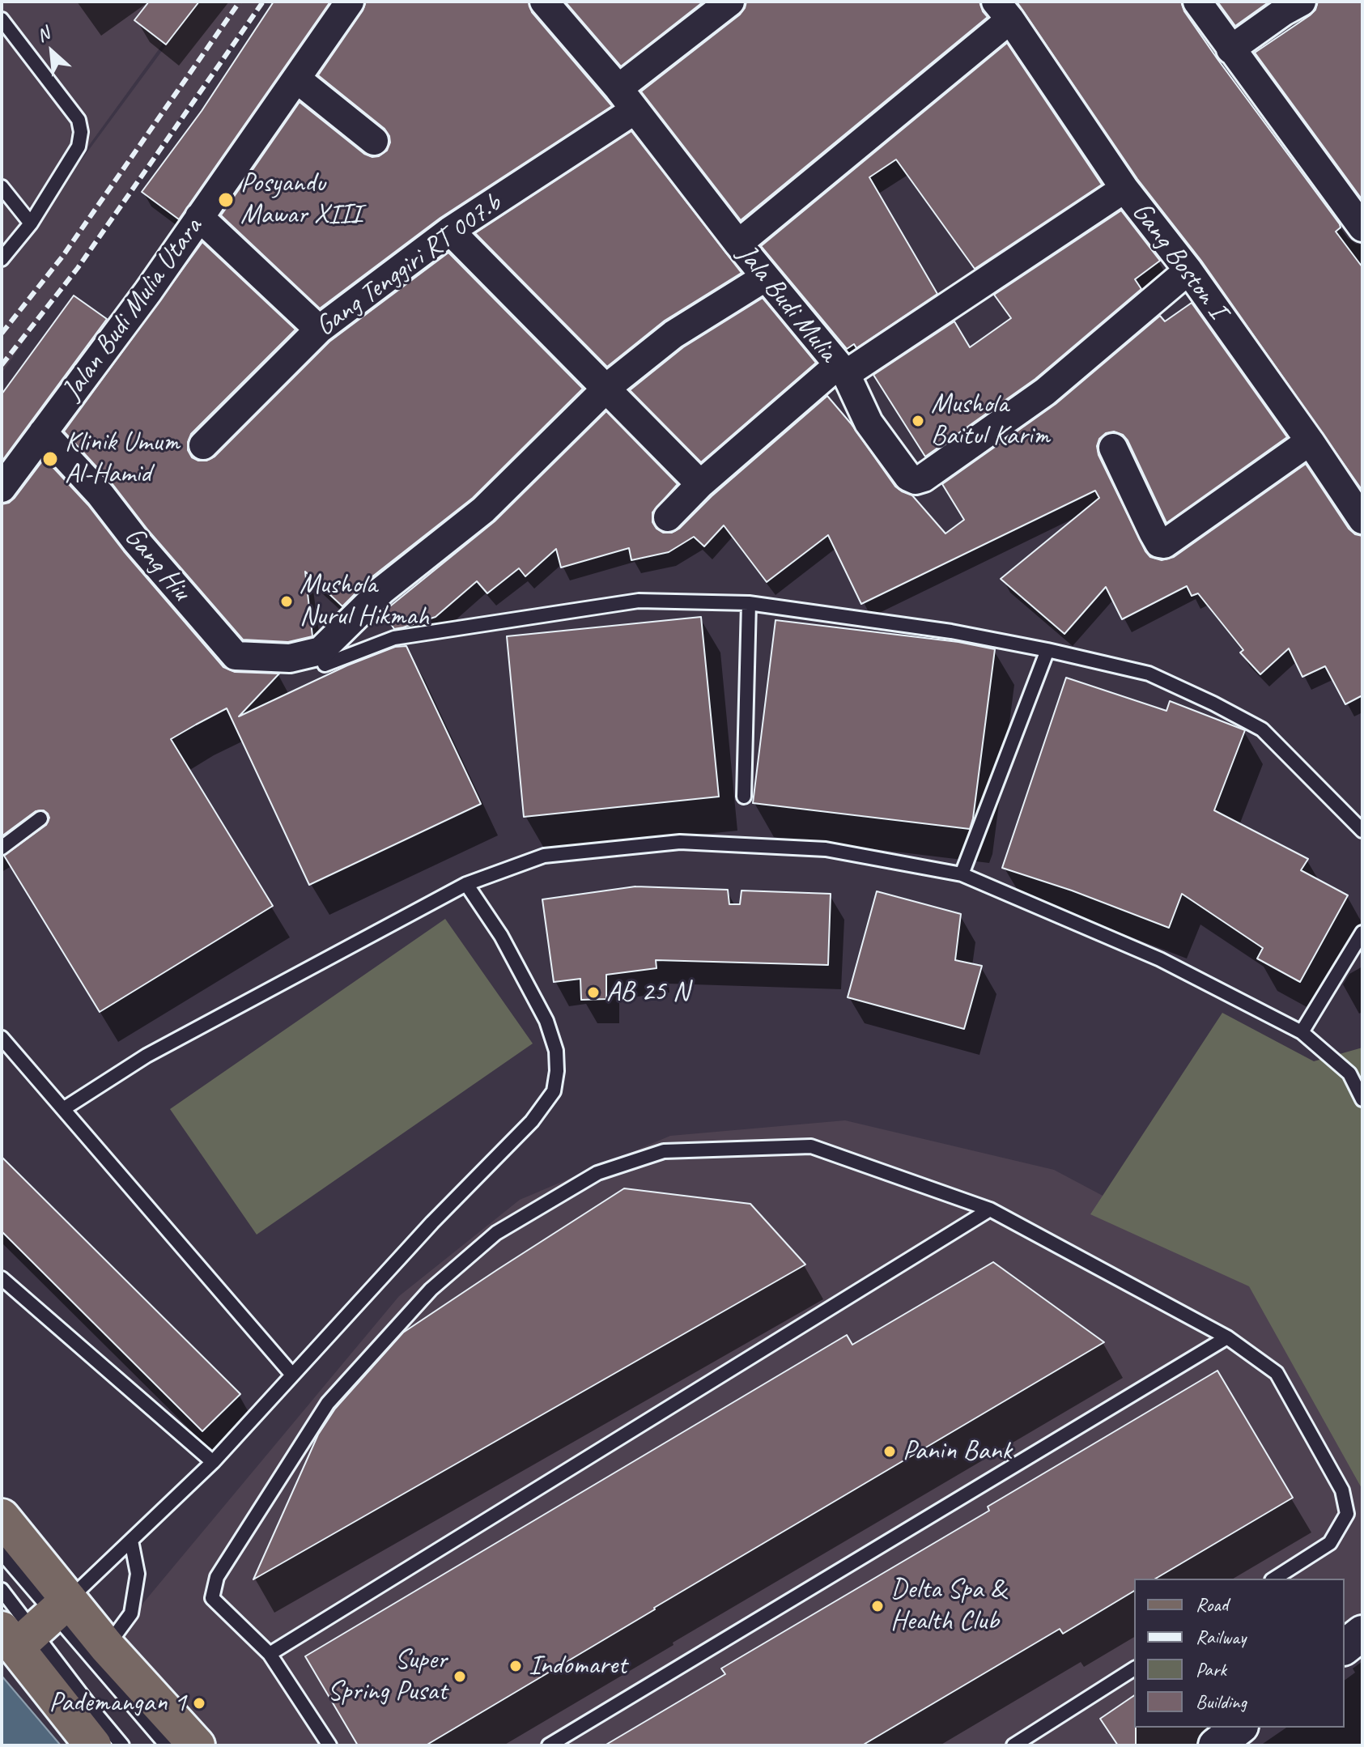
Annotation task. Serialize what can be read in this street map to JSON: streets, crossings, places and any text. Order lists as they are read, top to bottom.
{
  "streets": {
    "street": [
      "Gang Boston I",
      "Gang Tenggiri RT 007.b",
      "Jala Budi Mulia",
      "Jalan Budi Mulia Utara",
      "Gang Hiu"
    ]
  },
  "crossings": [
    ["Gang Boston I", "Jala Budi Mulia"],
    ["Gang Tenggiri RT 007.b", "Jala Budi Mulia"],
    ["Jala Budi Mulia", "Gang Hiu"],
    ["Jalan Budi Mulia Utara", "Gang Hiu"]
  ],
  "places": [
    "Posyandu Mawar XIII",
    "Mushola Baitul Karim",
    "Klinik Umum Al-Hamid",
    "Mushola Nurul Hikmah",
    "AB 25 N",
    "Panin Bank",
    "Delta Spa & Health Club",
    "Indomaret",
    "Super Spring Pusat",
    "Pademangan 1"
  ],
  "legend": [
    "Road",
    "Railway",
    "Park",
    "Building"
  ],
  "north": "top left"
}
